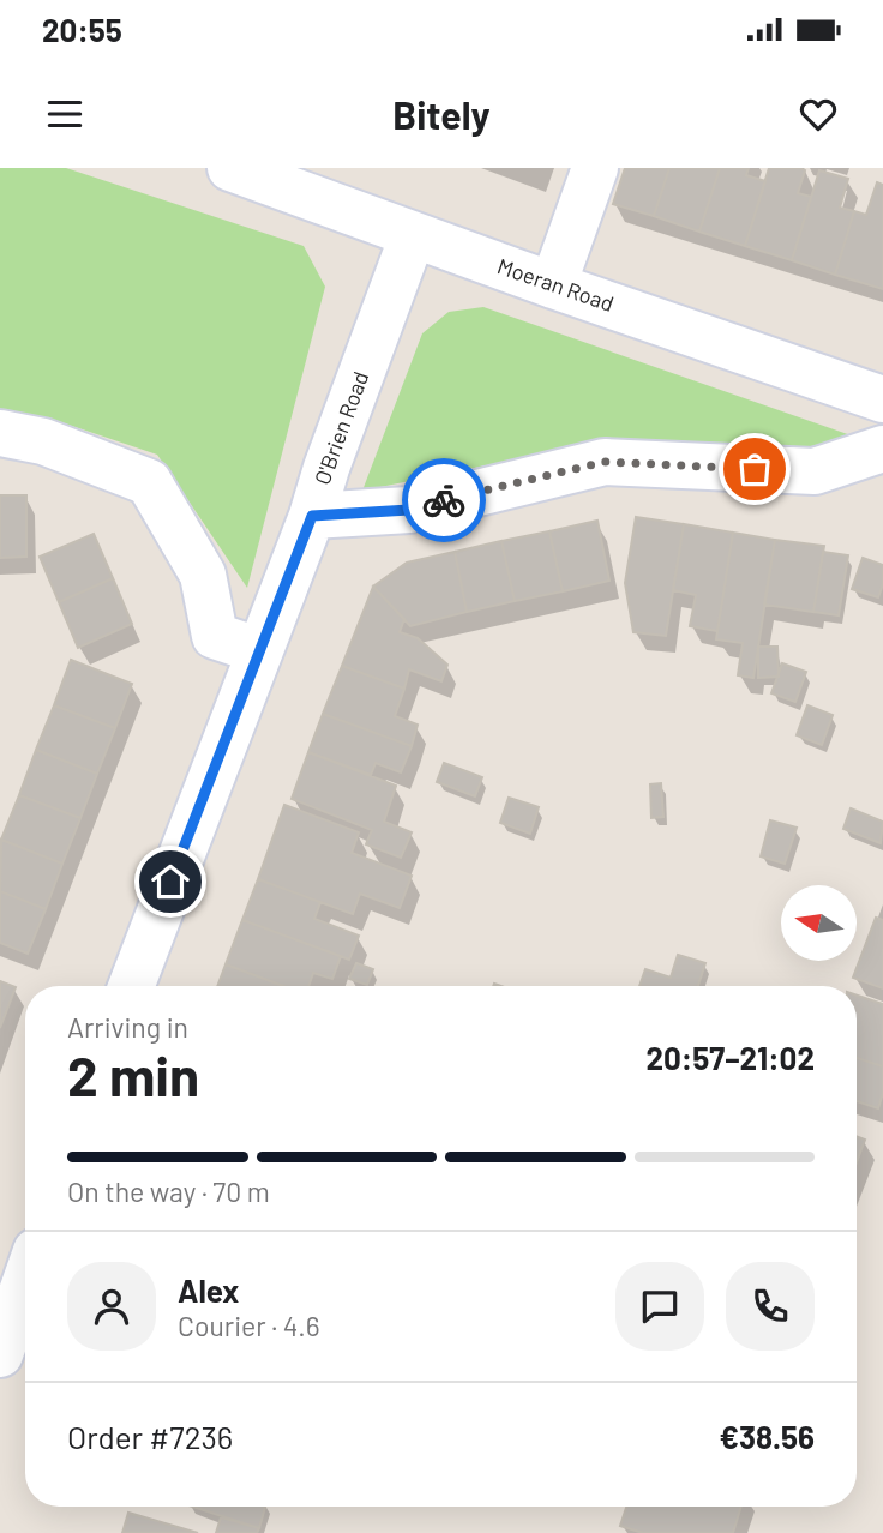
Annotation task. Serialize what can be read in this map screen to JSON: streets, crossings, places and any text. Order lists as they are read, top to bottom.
{
  "streets": {
    "street": ["Moeran Road", "O'Brien Road"]
  },
  "crossings": [
    ["Moeran Road", "O'Brien Road"]
  ],
  "north": "left",
  "page": {
    "status": "20:55",
    "header": "Bitely",
    "heading": ["2 min", "Arriving in", "20:57–21:02"],
    "panel": [
      "Alex",
      "Courier · 4.6",
      "Order #7236",
      "€38.56"
    ],
    "bar": "On the way · 70 m"
  }
}
